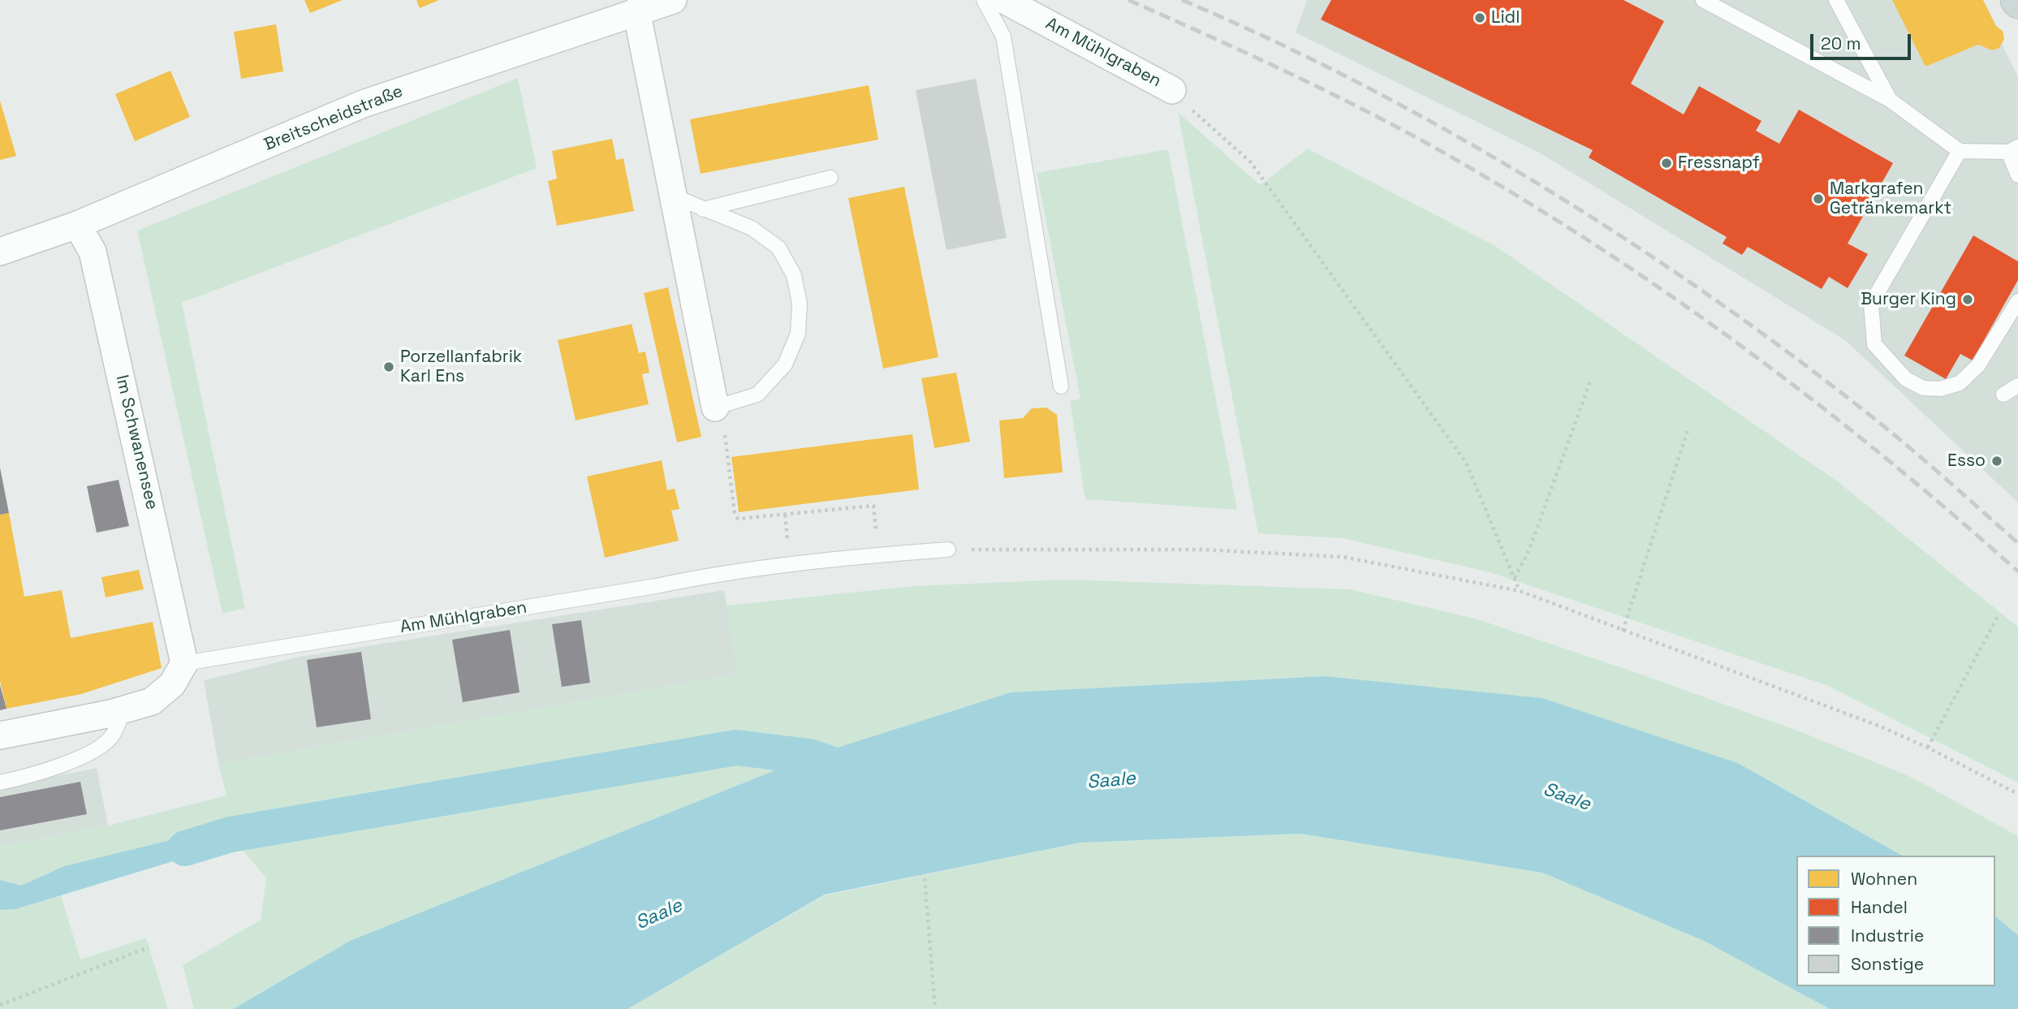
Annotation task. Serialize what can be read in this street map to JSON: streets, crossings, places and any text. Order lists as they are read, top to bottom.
{
  "streets": {
    "street": ["Am Mühlgraben", "Breitscheidstraße", "Im Schwanensee"]
  },
  "crossings": [
    ["Am Mühlgraben", "Im Schwanensee"],
    ["Breitscheidstraße", "Im Schwanensee"]
  ],
  "water": ["Saale"],
  "places": [
    "Lidl",
    "Fressnapf",
    "Markgrafen Getränkemarkt",
    "Burger King",
    "Porzellanfabrik Karl Ens",
    "Esso"
  ],
  "legend": [
    "Wohnen",
    "Handel",
    "Industrie",
    "Sonstige"
  ],
  "scale_bar": "20 m"
}
